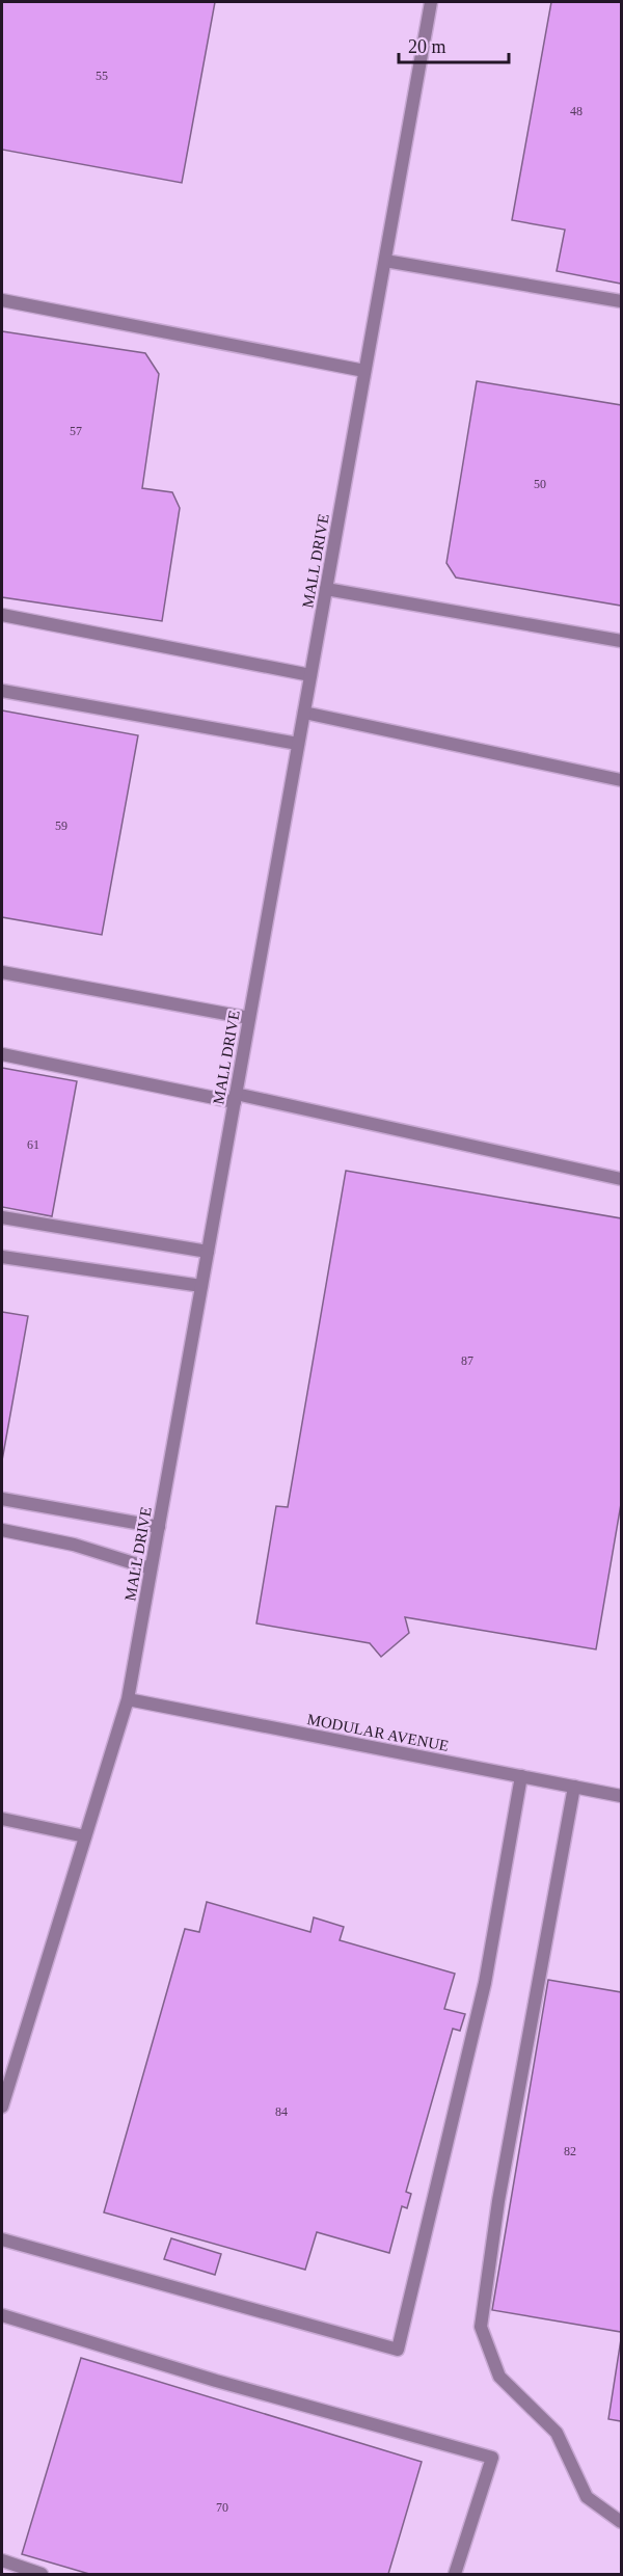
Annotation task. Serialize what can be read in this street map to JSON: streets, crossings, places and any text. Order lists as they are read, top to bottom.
{
  "streets": {
    "street": ["MALL DRIVE", "MODULAR AVENUE"]
  },
  "crossings": [
    ["MALL DRIVE", "MODULAR AVENUE"]
  ],
  "house_numbers": [
    "55",
    "48",
    "57",
    "50",
    "59",
    "61",
    "87",
    "84",
    "82",
    "70"
  ],
  "scale_bar": "20 m"
}
